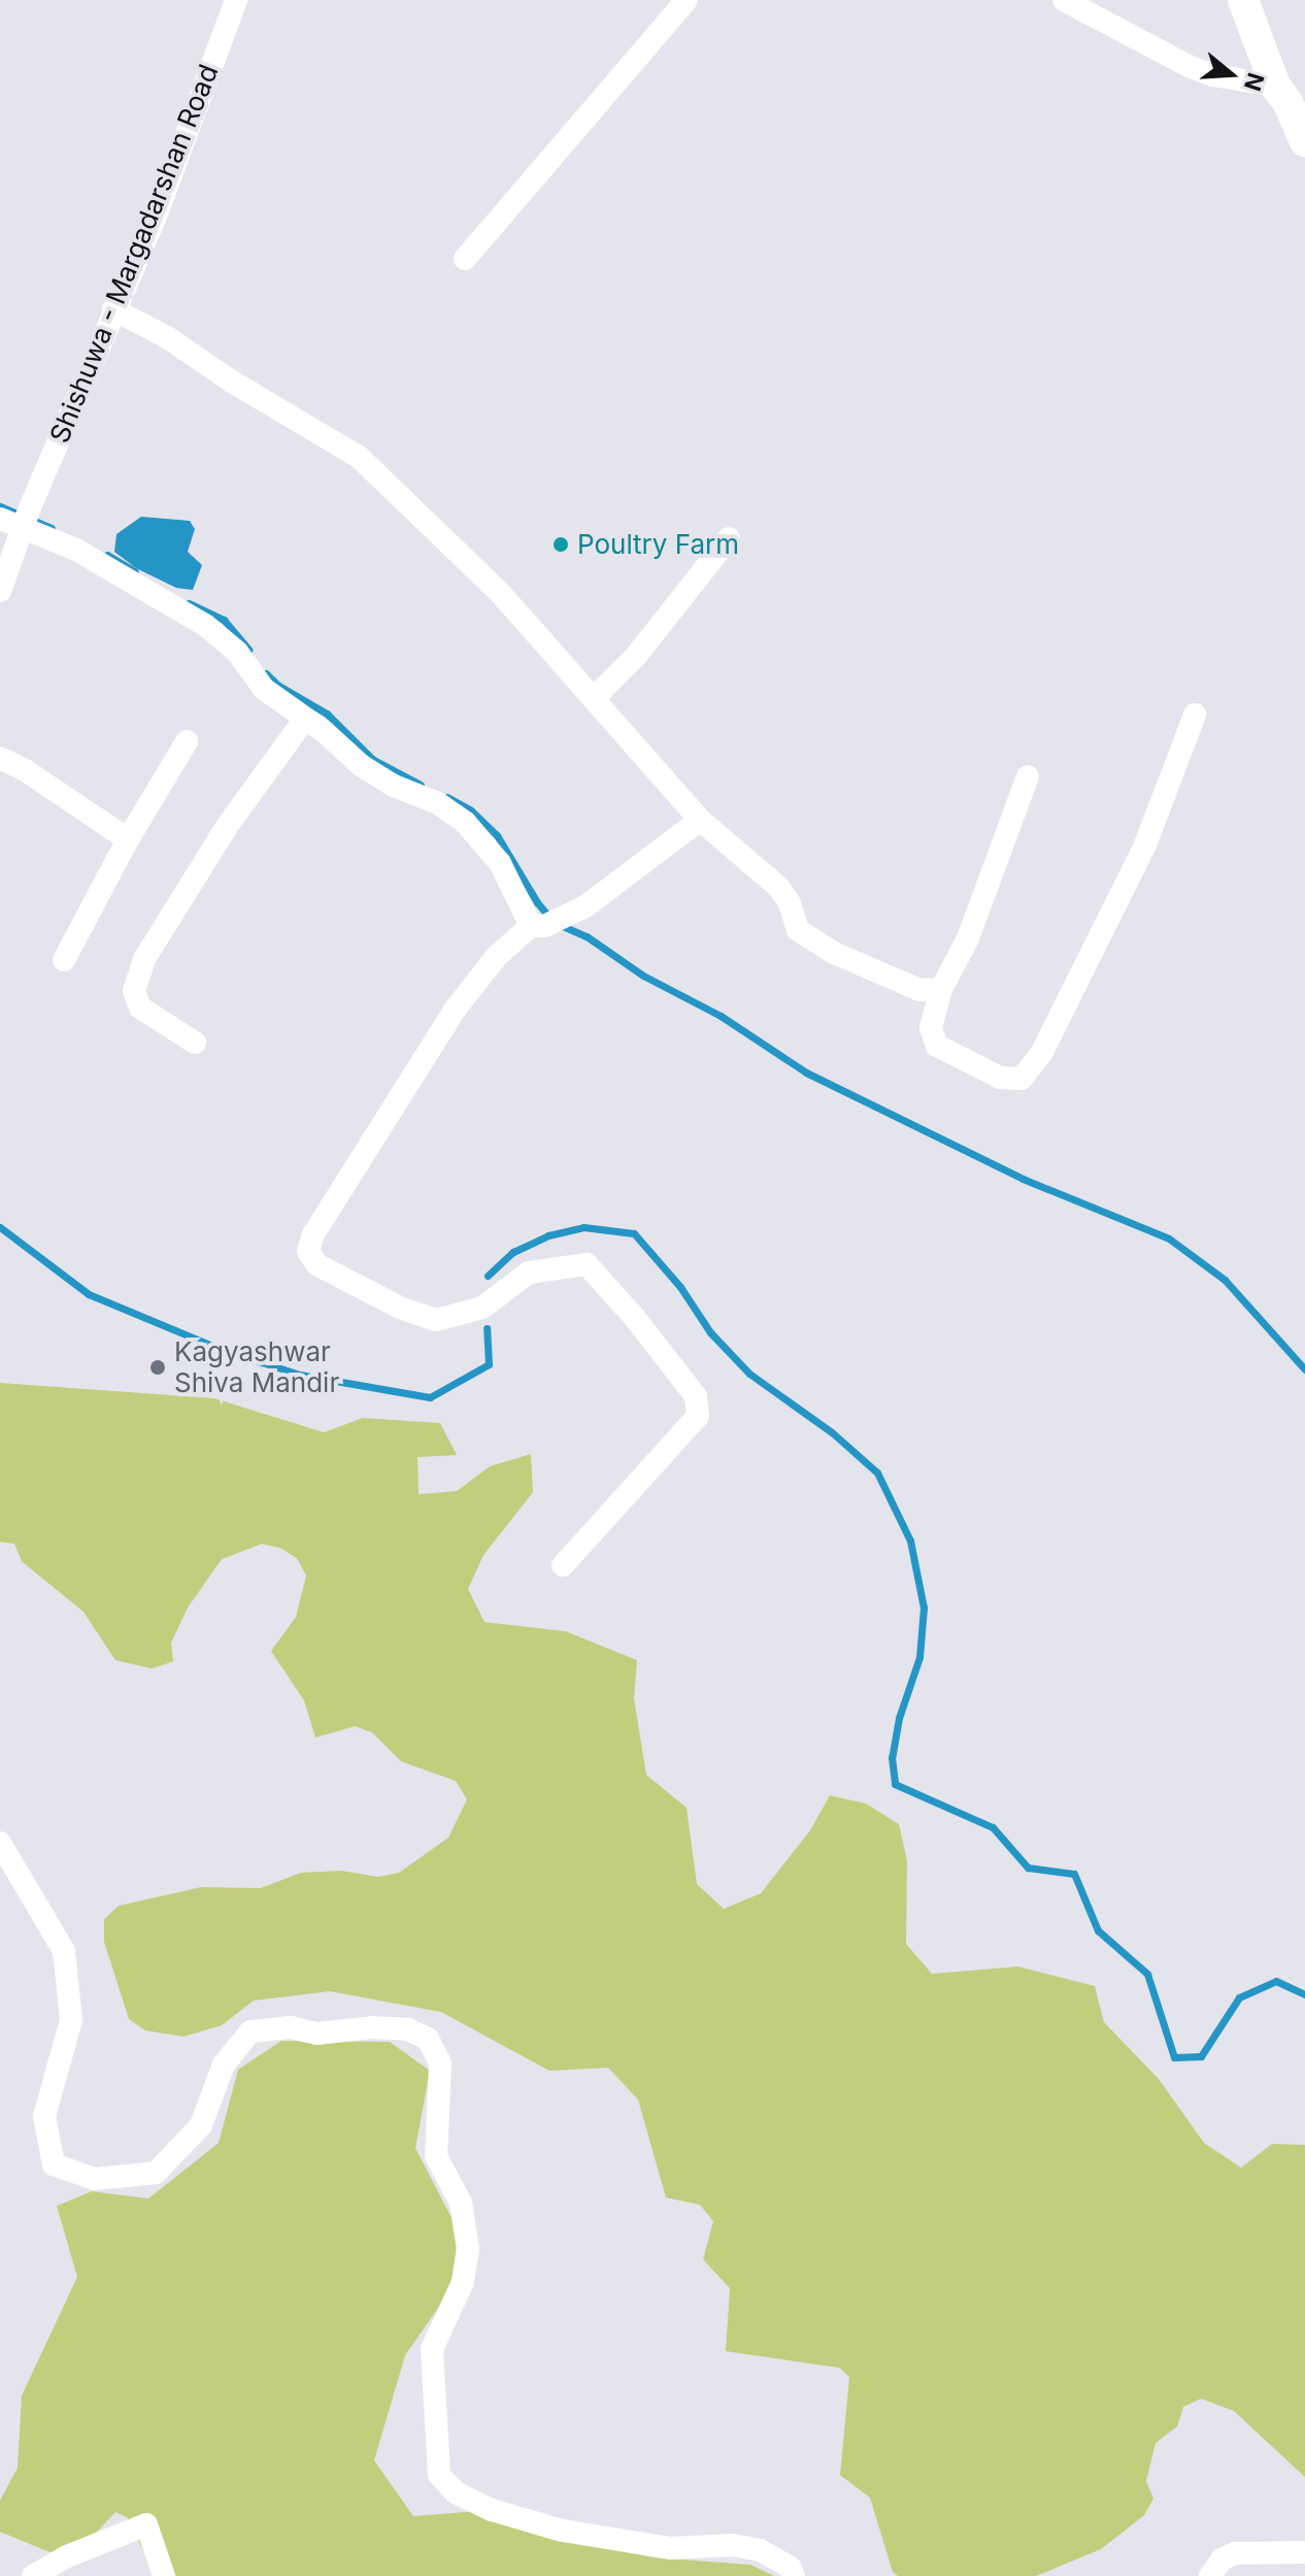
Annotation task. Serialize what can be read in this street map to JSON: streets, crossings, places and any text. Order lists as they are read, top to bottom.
{
  "streets": {
    "street": ["Shishuwa - Margadarshan Road"]
  },
  "places": ["Poultry Farm", "Kagyashwar Shiva Mandir"],
  "north": "right"
}
